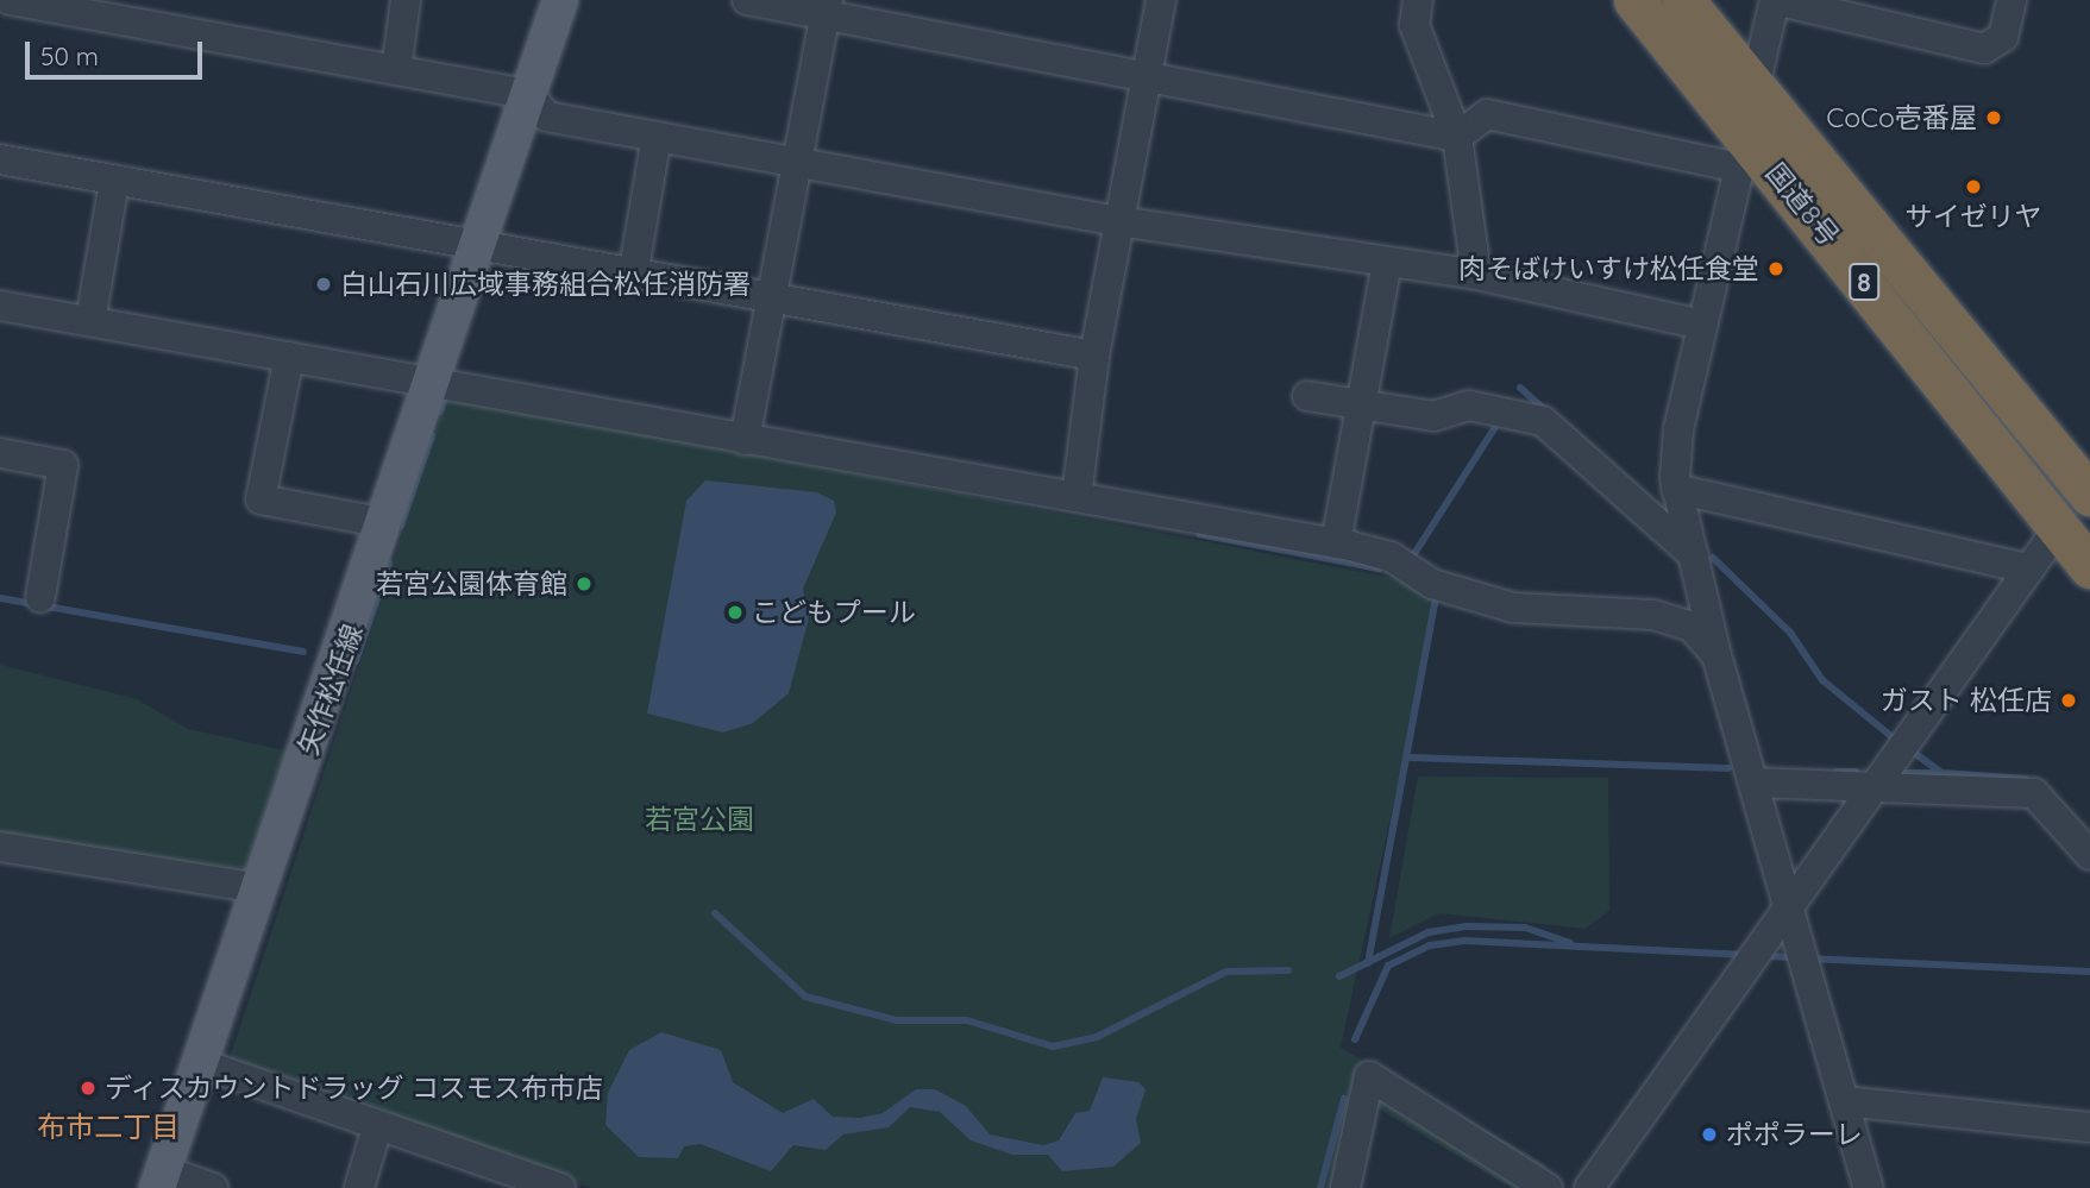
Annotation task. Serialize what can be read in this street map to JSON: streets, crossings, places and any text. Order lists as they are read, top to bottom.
{
  "streets": {
    "highway": ["国道8号", "8"],
    "main road": ["矢作松任線"]
  },
  "districts": ["布市二丁目"],
  "parks": ["若宮公園"],
  "places": [
    "CoCo壱番屋",
    "サイゼリヤ",
    "肉そばけいすけ松任食堂",
    "白山石川広域事務組合松任消防署",
    "若宮公園体育館",
    "こどもプール",
    "ガスト 松任店",
    "ディスカウントドラッグ コスモス布市店",
    "ポポラーレ"
  ],
  "scale_bar": "50 m"
}
